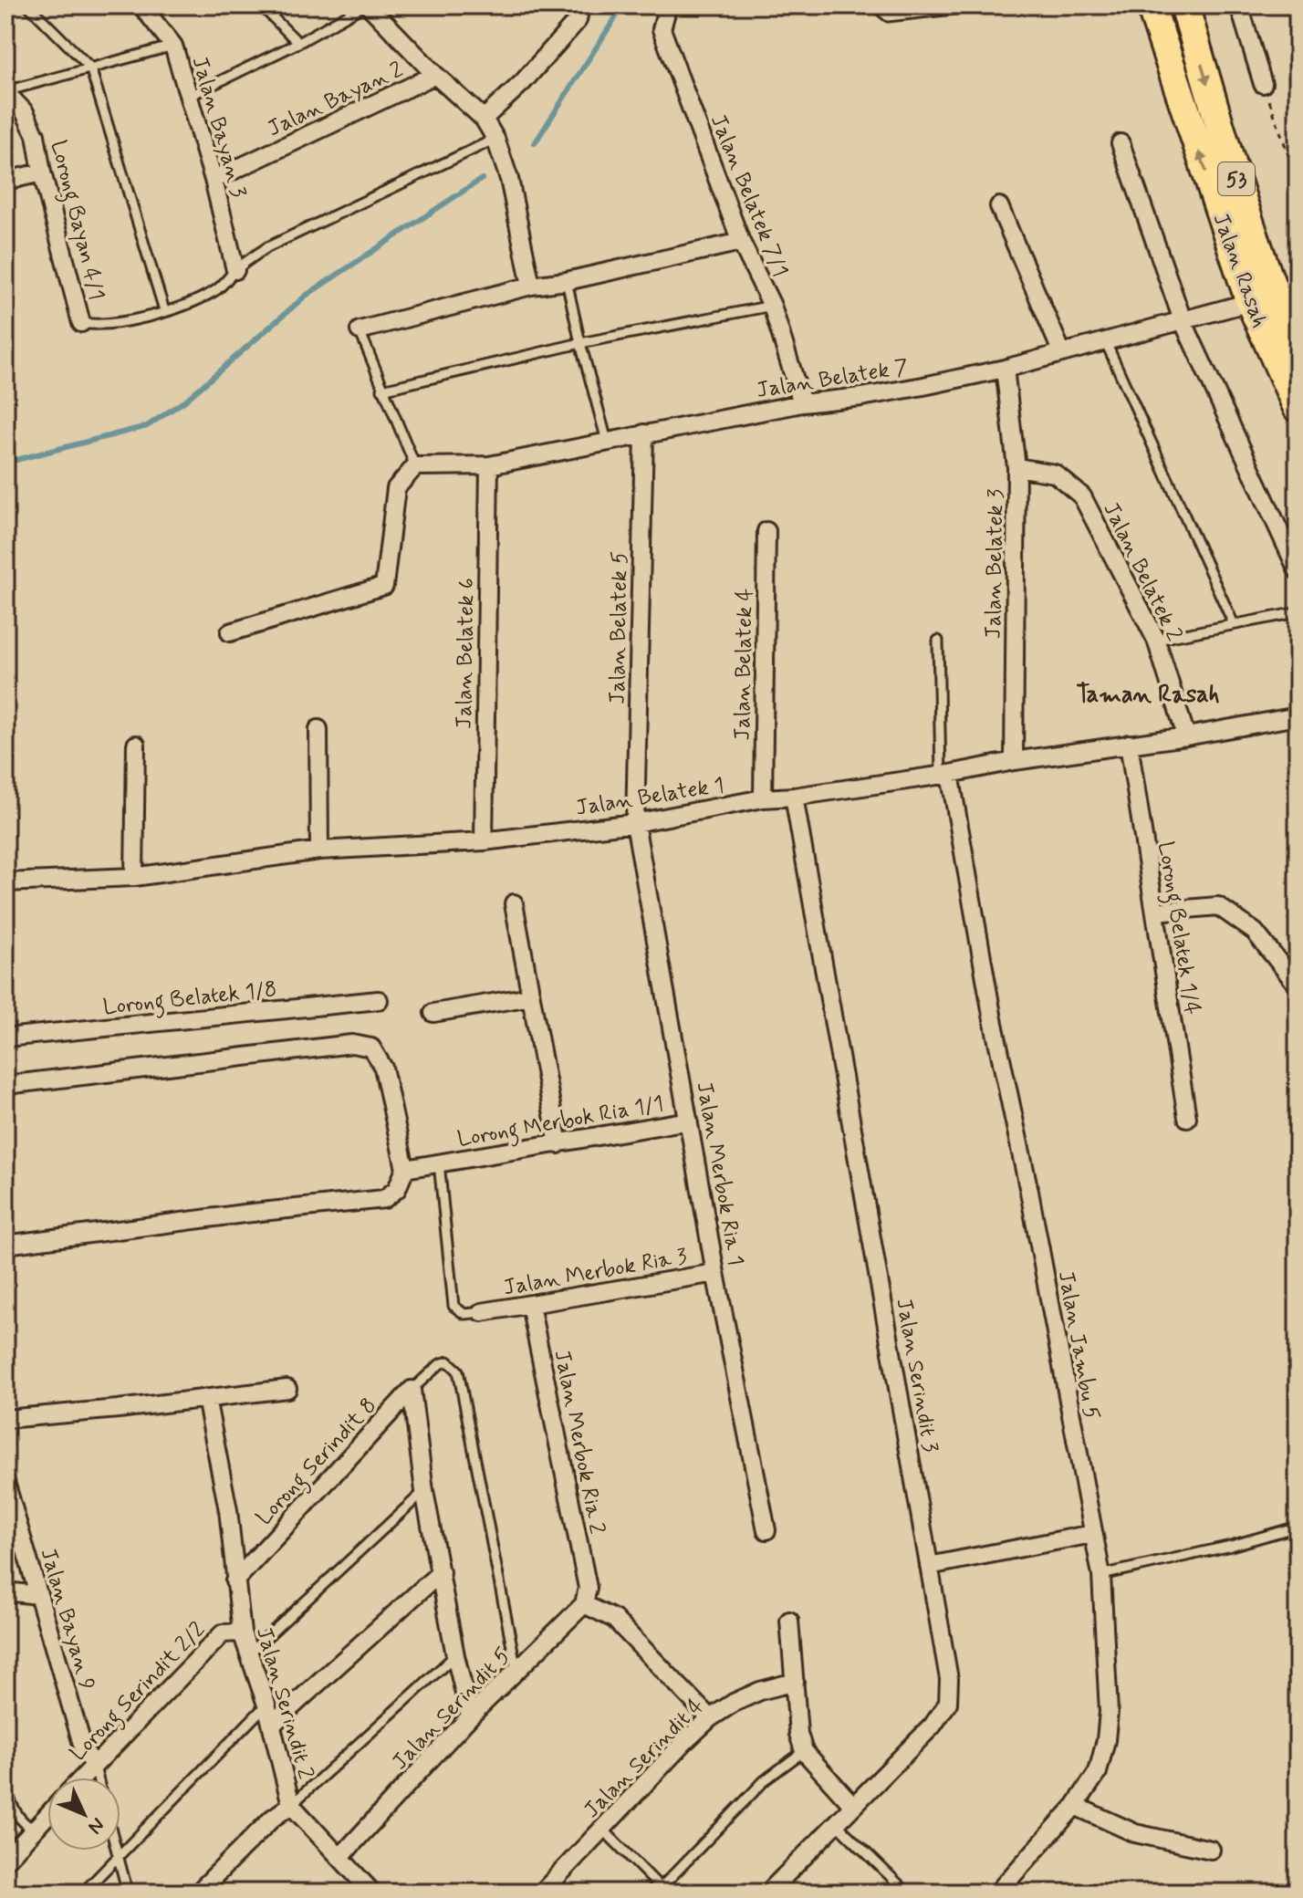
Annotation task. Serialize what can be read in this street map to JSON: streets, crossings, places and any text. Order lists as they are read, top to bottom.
{
  "streets": {
    "highway": ["53", "Jalan Rasah"],
    "street": [
      "Jalan Bayan 2",
      "Jalan Bayan 3",
      "Jalan Belatek 7/1",
      "Lorong Bayan 4/1",
      "Jalan Belatek 7",
      "Jalan Belatek 3",
      "Jalan Belatek 2",
      "Jalan Belatek 5",
      "Jalan Belatek 6",
      "Jalan Belatek 4",
      "Jalan Belatek 1",
      "Lorong Belatek 1/4",
      "Lorong Belatek 1/8",
      "Lorong Merbok Ria 1/1",
      "Jalan Merbok Ria 1",
      "Jalan Merbok Ria 3",
      "Jalan Jambu 5",
      "Jalan Serindit 3",
      "Jalan Merbok Ria 2",
      "Lorong Serindit 8",
      "Jalan Bayan 9",
      "Lorong Serindit 2/2",
      "Jalan Serindit 2",
      "Jalan Serindit 5",
      "Jalan Serindit 4"
    ]
  },
  "crossings": [
    ["Jalan Bayan 2", "Jalan Bayan 3"],
    ["Jalan Belatek 7/1", "Jalan Belatek 7"],
    ["Jalan Rasah", "Jalan Belatek 7"],
    ["Jalan Belatek 7", "Jalan Belatek 3"],
    ["Jalan Belatek 7", "Jalan Belatek 5"],
    ["Jalan Belatek 7", "Jalan Belatek 6"],
    ["Jalan Belatek 3", "Jalan Belatek 2"],
    ["Jalan Belatek 3", "Jalan Belatek 1"],
    ["Jalan Belatek 2", "Jalan Belatek 1"],
    ["Jalan Belatek 5", "Jalan Belatek 1"],
    ["Jalan Belatek 5", "Jalan Merbok Ria 1"],
    ["Jalan Belatek 6", "Jalan Belatek 1"],
    ["Jalan Belatek 4", "Jalan Belatek 1"],
    ["Jalan Belatek 1", "Lorong Belatek 1/4"],
    ["Jalan Belatek 1", "Jalan Merbok Ria 1"],
    ["Jalan Belatek 1", "Jalan Jambu 5"],
    ["Jalan Belatek 1", "Jalan Serindit 3"],
    ["Lorong Merbok Ria 1/1", "Jalan Merbok Ria 1"],
    ["Jalan Merbok Ria 1", "Jalan Merbok Ria 3"],
    ["Jalan Merbok Ria 3", "Jalan Merbok Ria 2"],
    ["Jalan Merbok Ria 2", "Jalan Serindit 5"],
    ["Lorong Serindit 8", "Jalan Serindit 2"],
    ["Lorong Serindit 8", "Jalan Serindit 5"],
    ["Jalan Bayan 9", "Lorong Serindit 2/2"],
    ["Lorong Serindit 2/2", "Jalan Serindit 2"],
    ["Jalan Serindit 2", "Jalan Serindit 5"]
  ],
  "districts": ["Taman Rasah"],
  "north": "bottom right"
}
